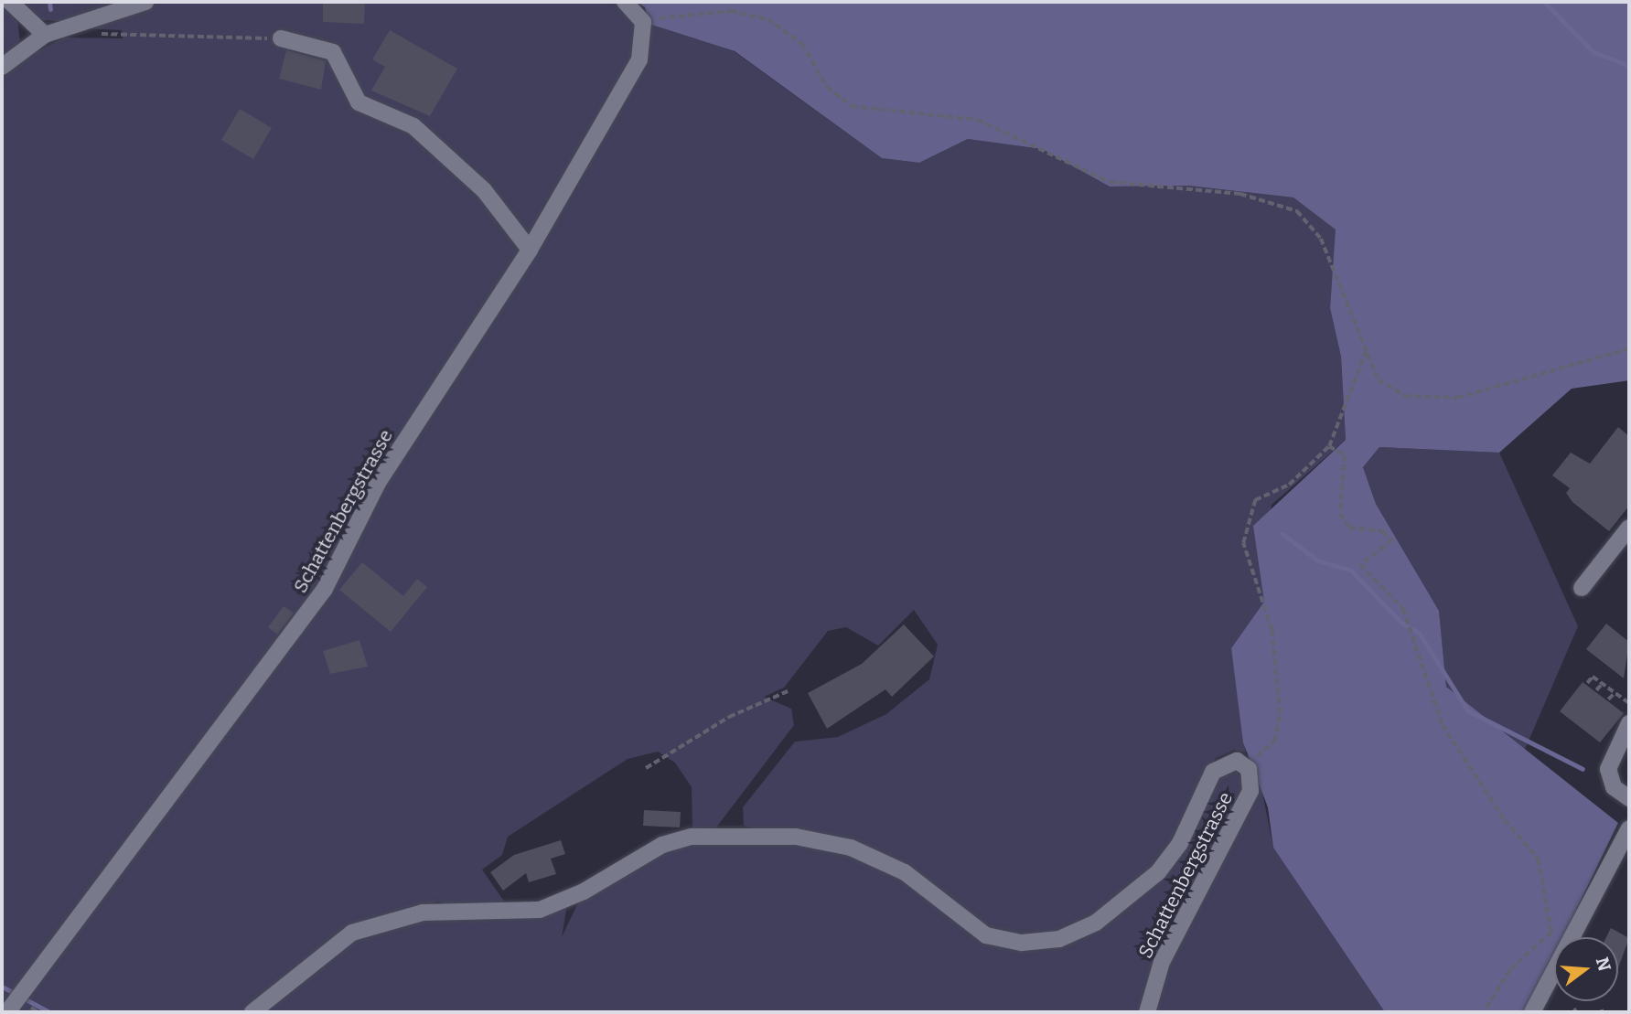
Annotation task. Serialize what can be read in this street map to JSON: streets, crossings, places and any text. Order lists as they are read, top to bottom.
{
  "streets": {
    "street": ["Schattenbergstrasse"]
  },
  "north": "right"
}
